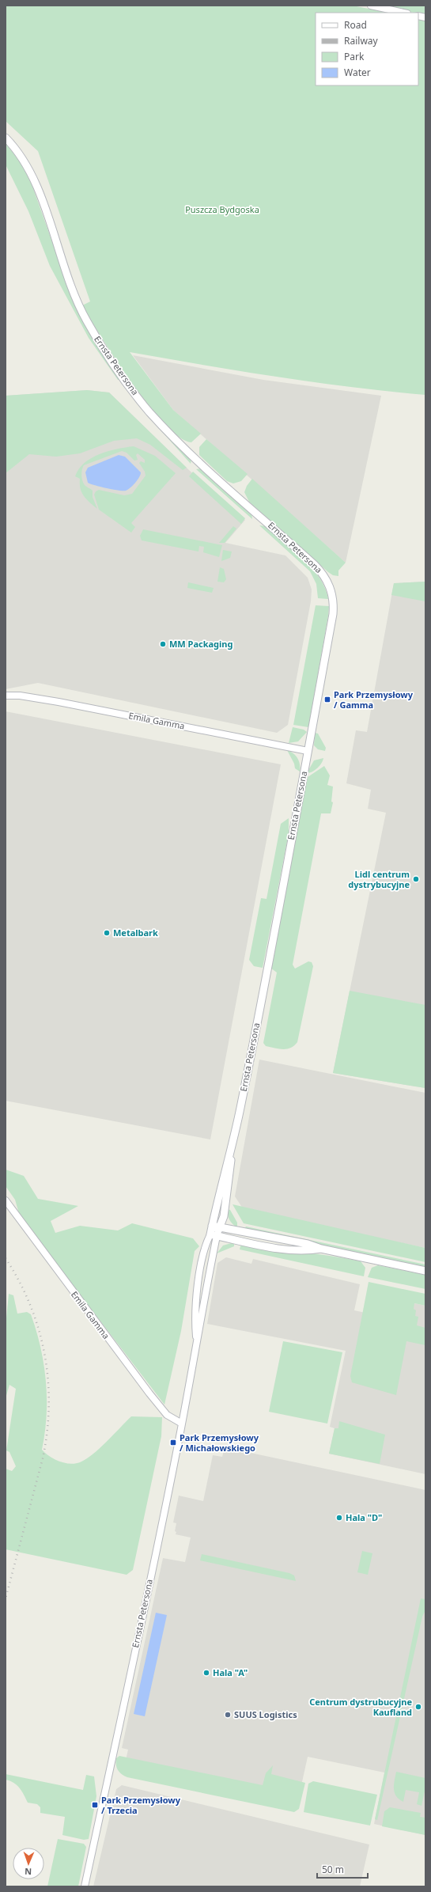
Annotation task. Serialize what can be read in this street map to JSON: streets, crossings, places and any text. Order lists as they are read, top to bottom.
{
  "streets": {
    "street": ["Ernsta Petersona", "Emila Gamma"]
  },
  "crossings": [
    ["Ernsta Petersona", "Emila Gamma"]
  ],
  "parks": ["Puszcza Bydgoska"],
  "places": {
    "other": [
      "MM Packaging",
      "Lidl centrum dystrybucyjne",
      "Metalbark",
      "Hala \"D\"",
      "Hala \"A\"",
      "Centrum dystrubucyjne Kaufland",
      "SUUS Logistics"
    ],
    "transit": ["Park Przemysłowy / Gamma", "Park Przemysłowy / Michałowskiego", "Park Przemysłowy / Trzecia"]
  },
  "legend": [
    "Road",
    "Railway",
    "Park",
    "Water"
  ],
  "scale_bar": "50 m",
  "north": "bottom"
}
